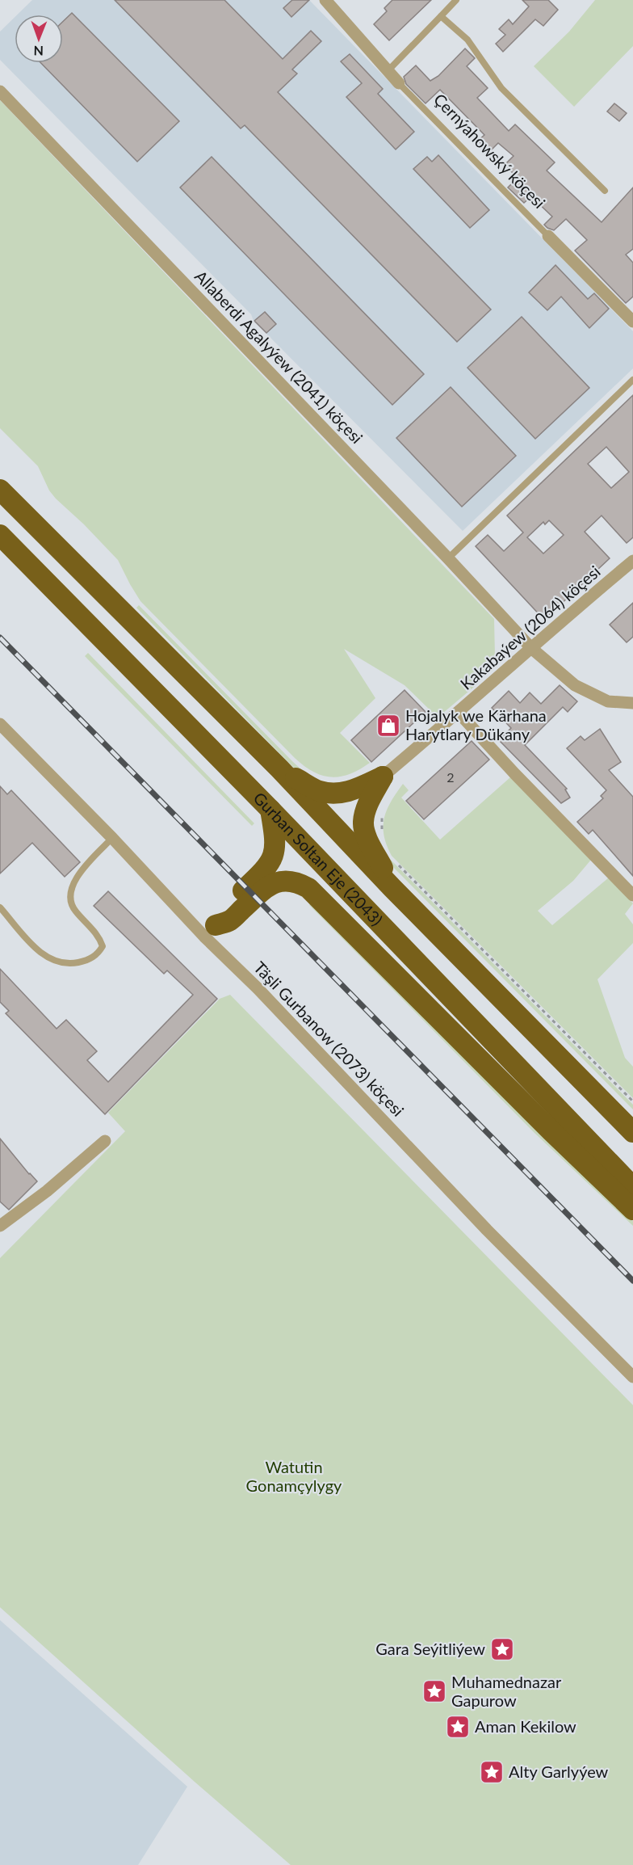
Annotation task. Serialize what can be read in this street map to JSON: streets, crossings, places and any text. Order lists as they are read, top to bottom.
{
  "streets": {
    "highway": ["Gurban Soltan Eje (2043)"],
    "street": [
      "Çernýahowský köçesi",
      "Allaberdi Agalyýew (2041) köçesi",
      "Kakabaýew (2064) köçesi",
      "Täşli Gurbanow (2073) köçesi"
    ]
  },
  "crossings": [
    ["Allaberdi Agalyýew (2041) köçesi", "Kakabaýew (2064) köçesi"]
  ],
  "parks": ["Watutin Gonamçylygy"],
  "places": {
    "shop": ["Hojalyk we Kärhana Harytlary Dükany"],
    "place": [
      "Gara Seýitliýew",
      "Muhamednazar Gapurow",
      "Aman Kekilow",
      "Alty Garlyýew"
    ]
  },
  "house_numbers": ["2"],
  "north": "bottom"
}
